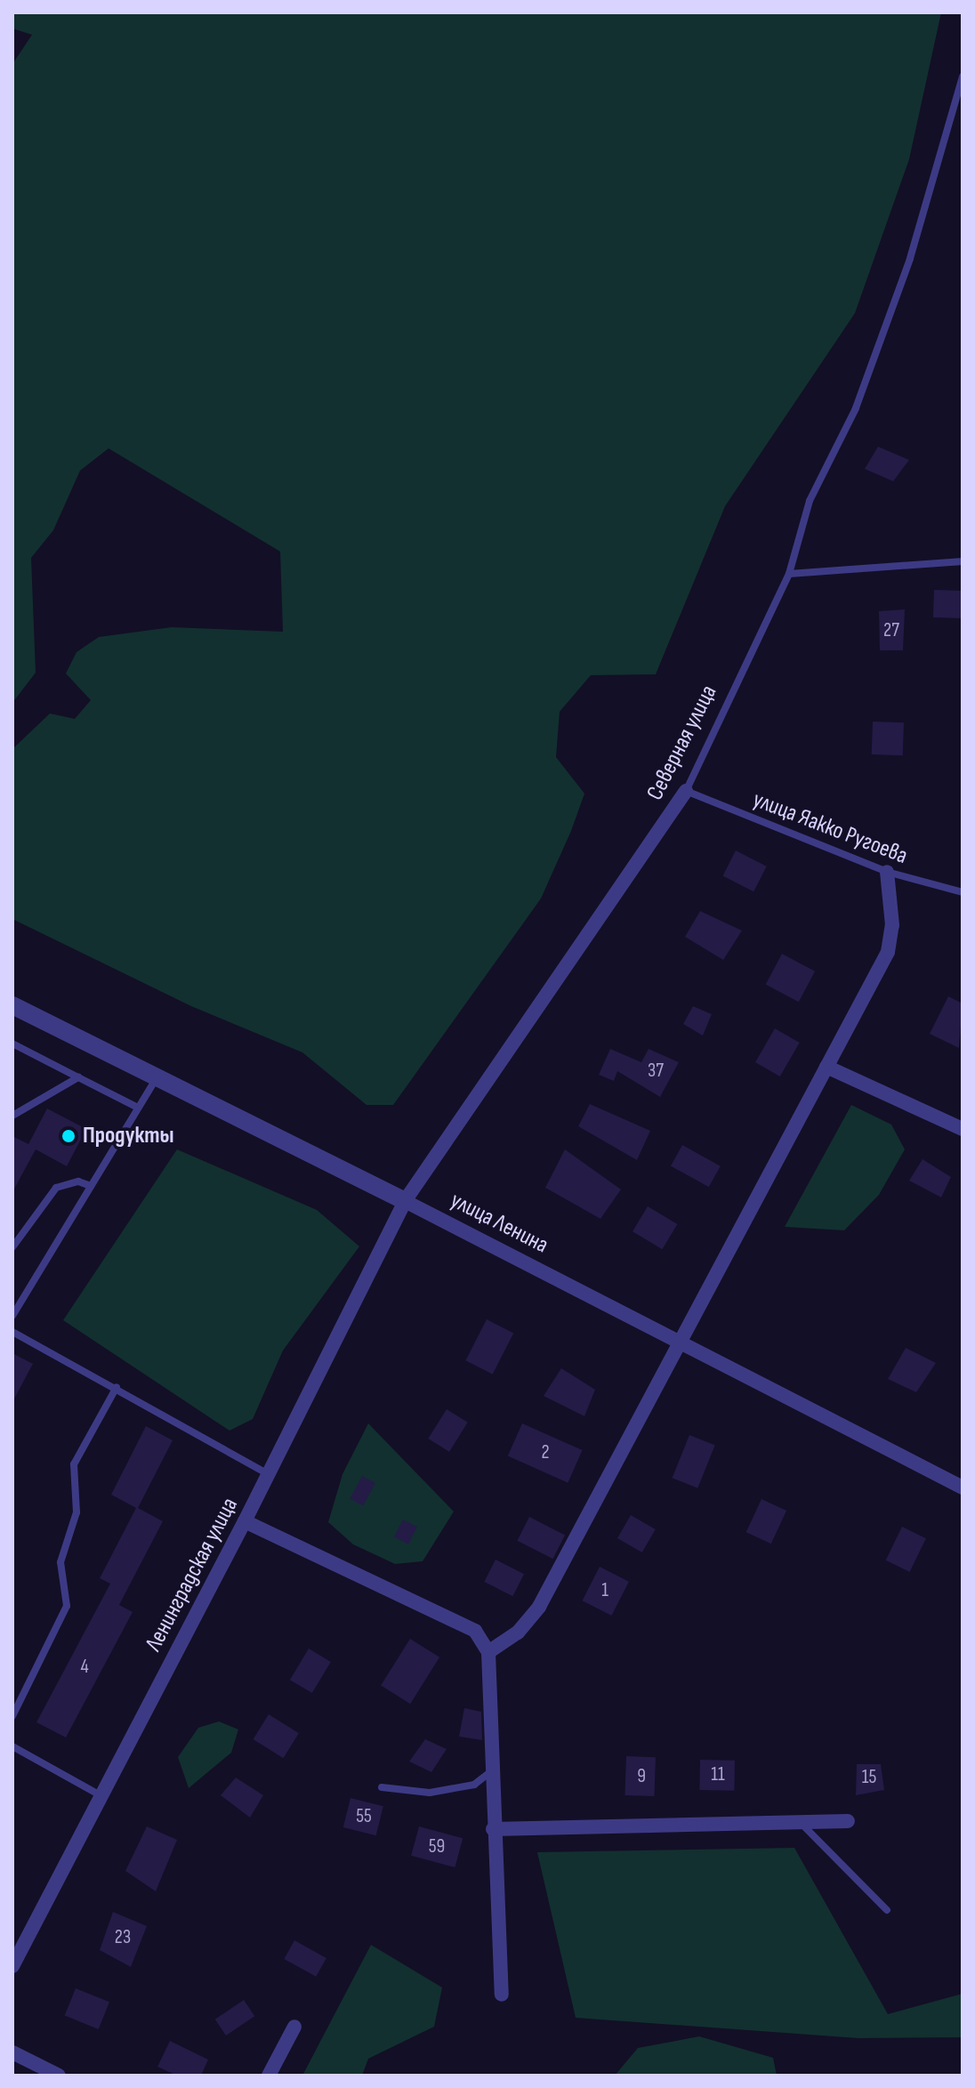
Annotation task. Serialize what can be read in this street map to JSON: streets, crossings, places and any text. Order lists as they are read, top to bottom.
{
  "streets": {
    "street": ["Северная улица", "улица Ленина", "Ленинградская улица"],
    "lane": ["улица Яакко Ругоева"]
  },
  "crossings": [
    ["Северная улица", "улица Яакко Ругоева"],
    ["Северная улица", "улица Ленина"],
    ["Северная улица", "Ленинградская улица"],
    ["улица Ленина", "Ленинградская улица"]
  ],
  "places": ["Продукты"],
  "house_numbers": [
    "27",
    "37",
    "2",
    "1",
    "4",
    "11",
    "9",
    "15",
    "55",
    "59",
    "23"
  ]
}
